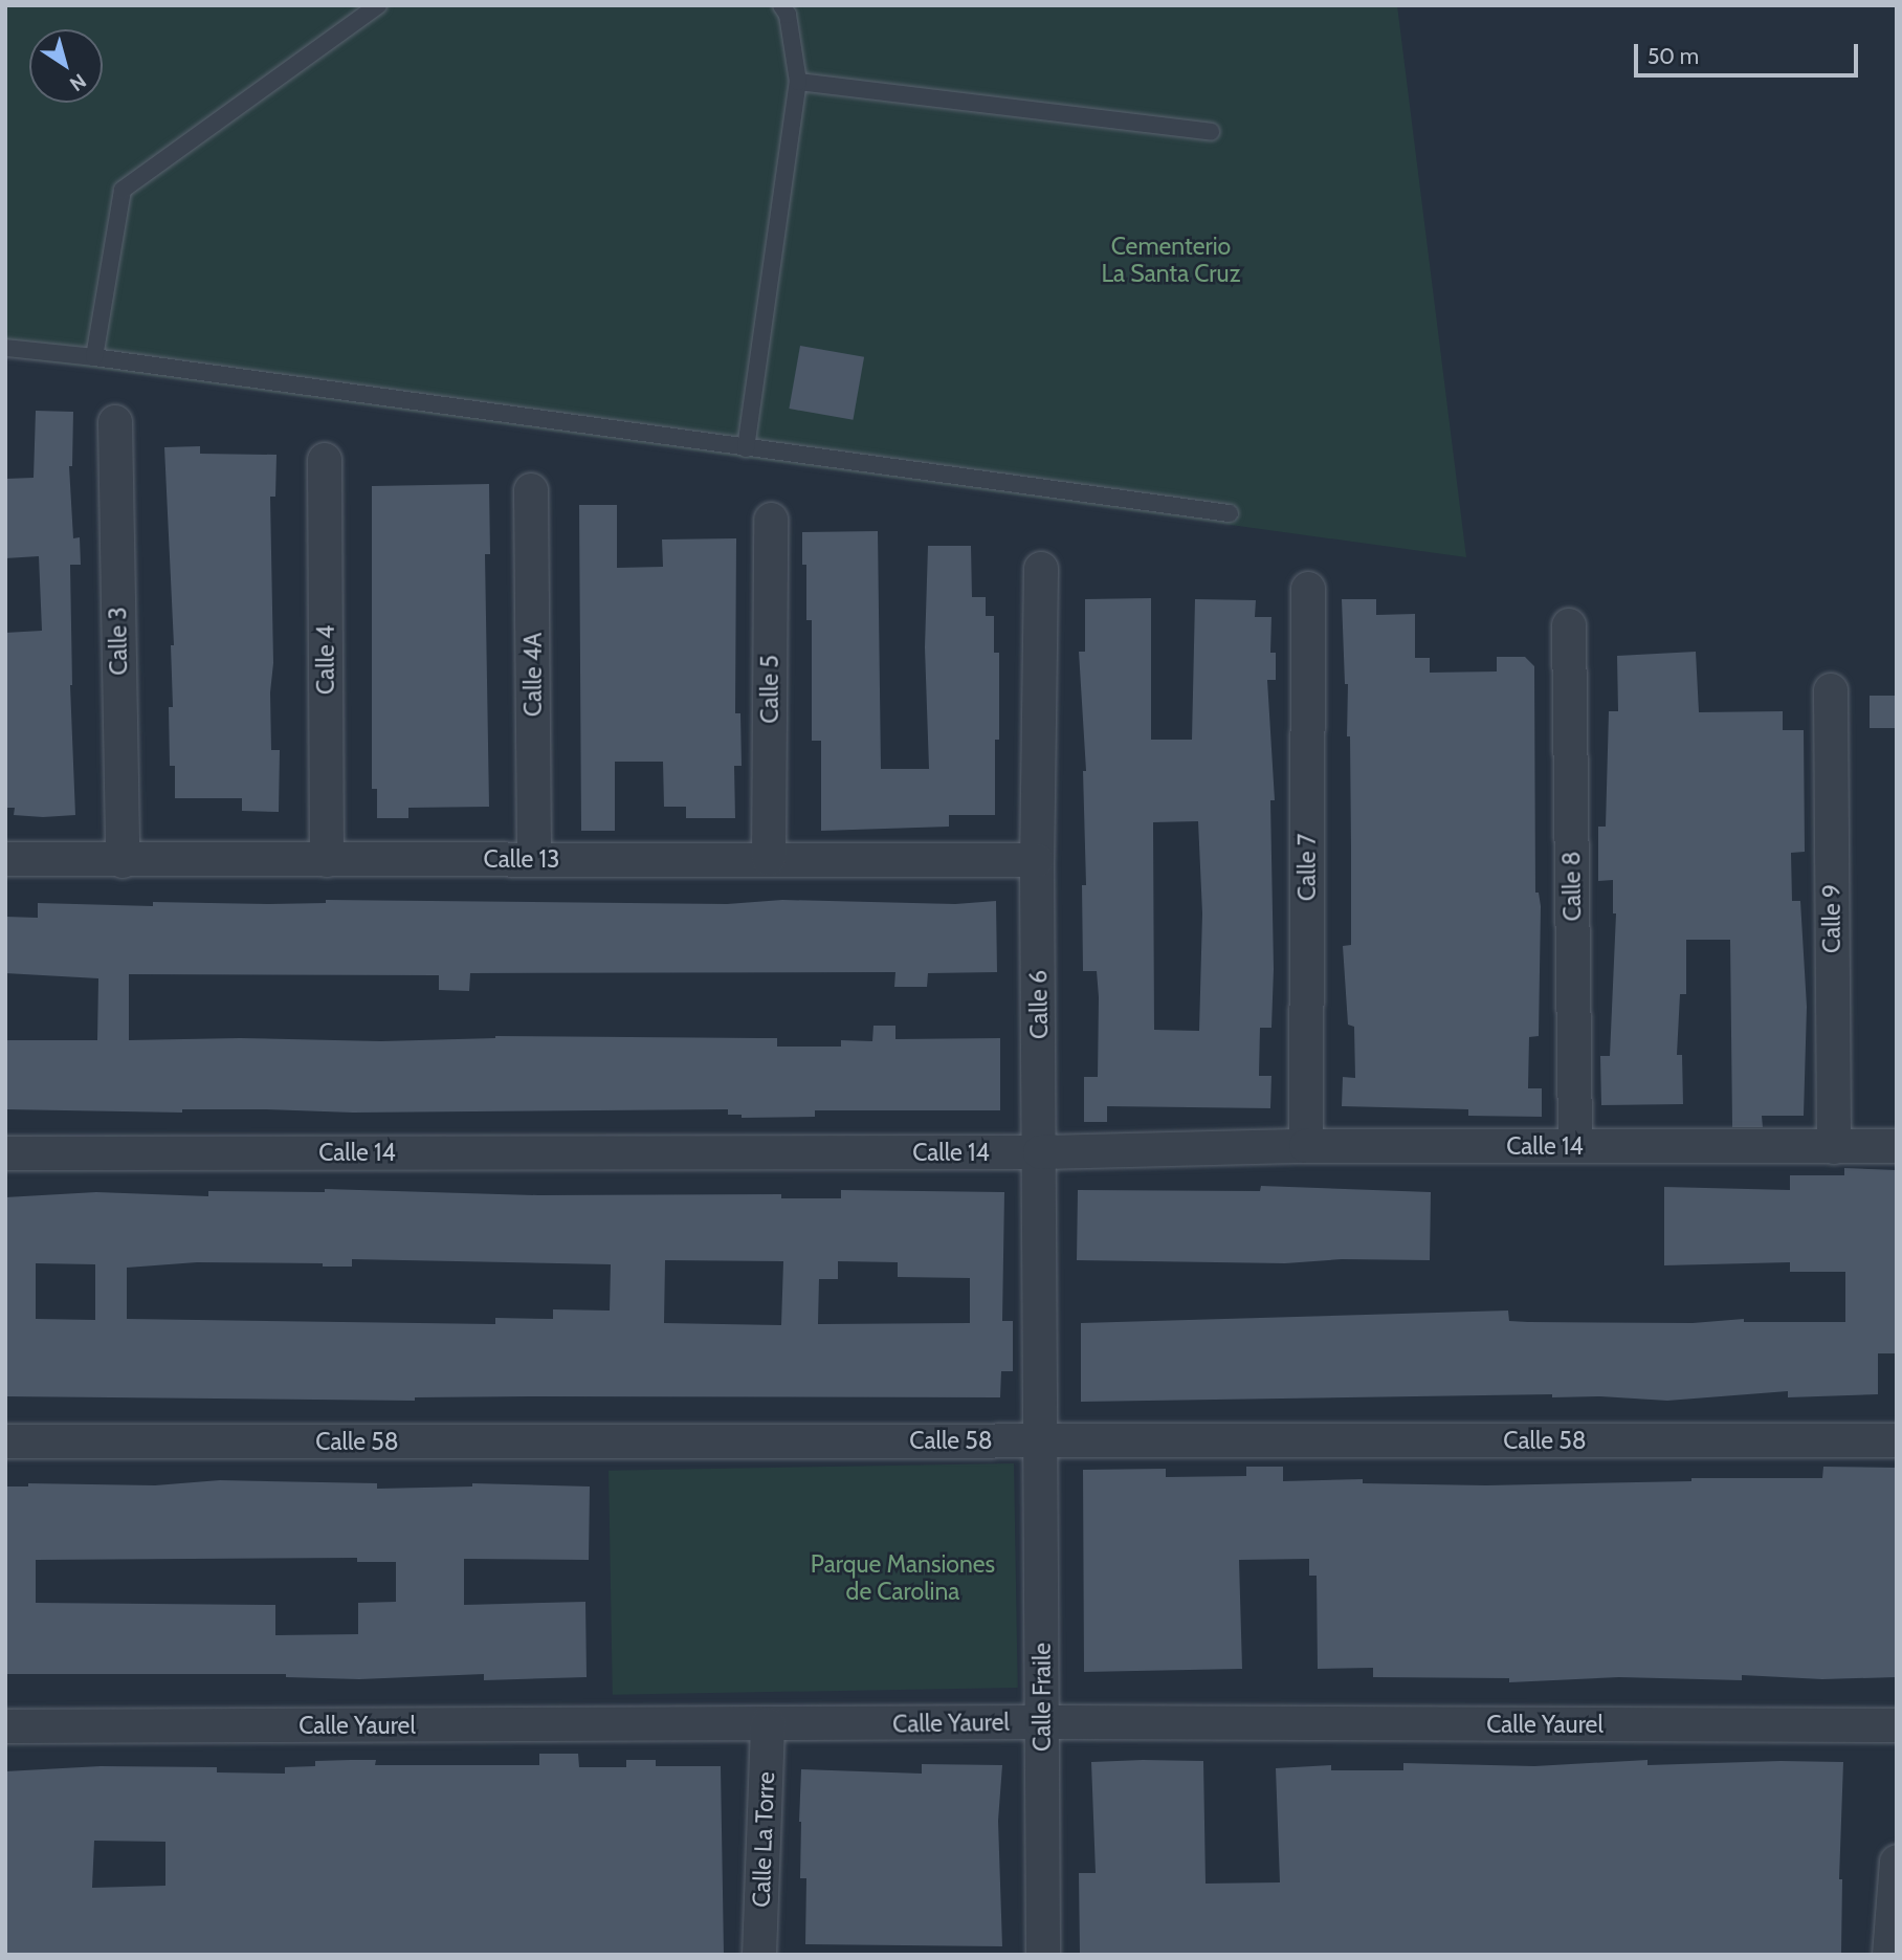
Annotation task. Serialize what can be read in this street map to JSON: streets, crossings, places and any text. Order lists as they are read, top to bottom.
{
  "streets": {
    "street": [
      "Calle 3",
      "Calle 4",
      "Calle 4A",
      "Calle 5",
      "Calle 13",
      "Calle 7",
      "Calle 8",
      "Calle 9",
      "Calle 6",
      "Calle 14",
      "Calle 58",
      "Calle Fraile",
      "Calle Yaurel",
      "Calle La Torre"
    ]
  },
  "crossings": [
    ["Calle 3", "Calle 13"],
    ["Calle 4", "Calle 13"],
    ["Calle 4A", "Calle 13"],
    ["Calle 5", "Calle 13"],
    ["Calle 13", "Calle 6"],
    ["Calle 7", "Calle 14"],
    ["Calle 8", "Calle 14"],
    ["Calle 9", "Calle 14"],
    ["Calle 6", "Calle 14"],
    ["Calle 6", "Calle 58"],
    ["Calle 6", "Calle Fraile"],
    ["Calle 58", "Calle Fraile"],
    ["Calle Fraile", "Calle Yaurel"],
    ["Calle Yaurel", "Calle La Torre"]
  ],
  "parks": ["Cementerio La Santa Cruz", "Parque Mansiones de Carolina"],
  "scale_bar": "50 m",
  "north": "bottom right"
}
